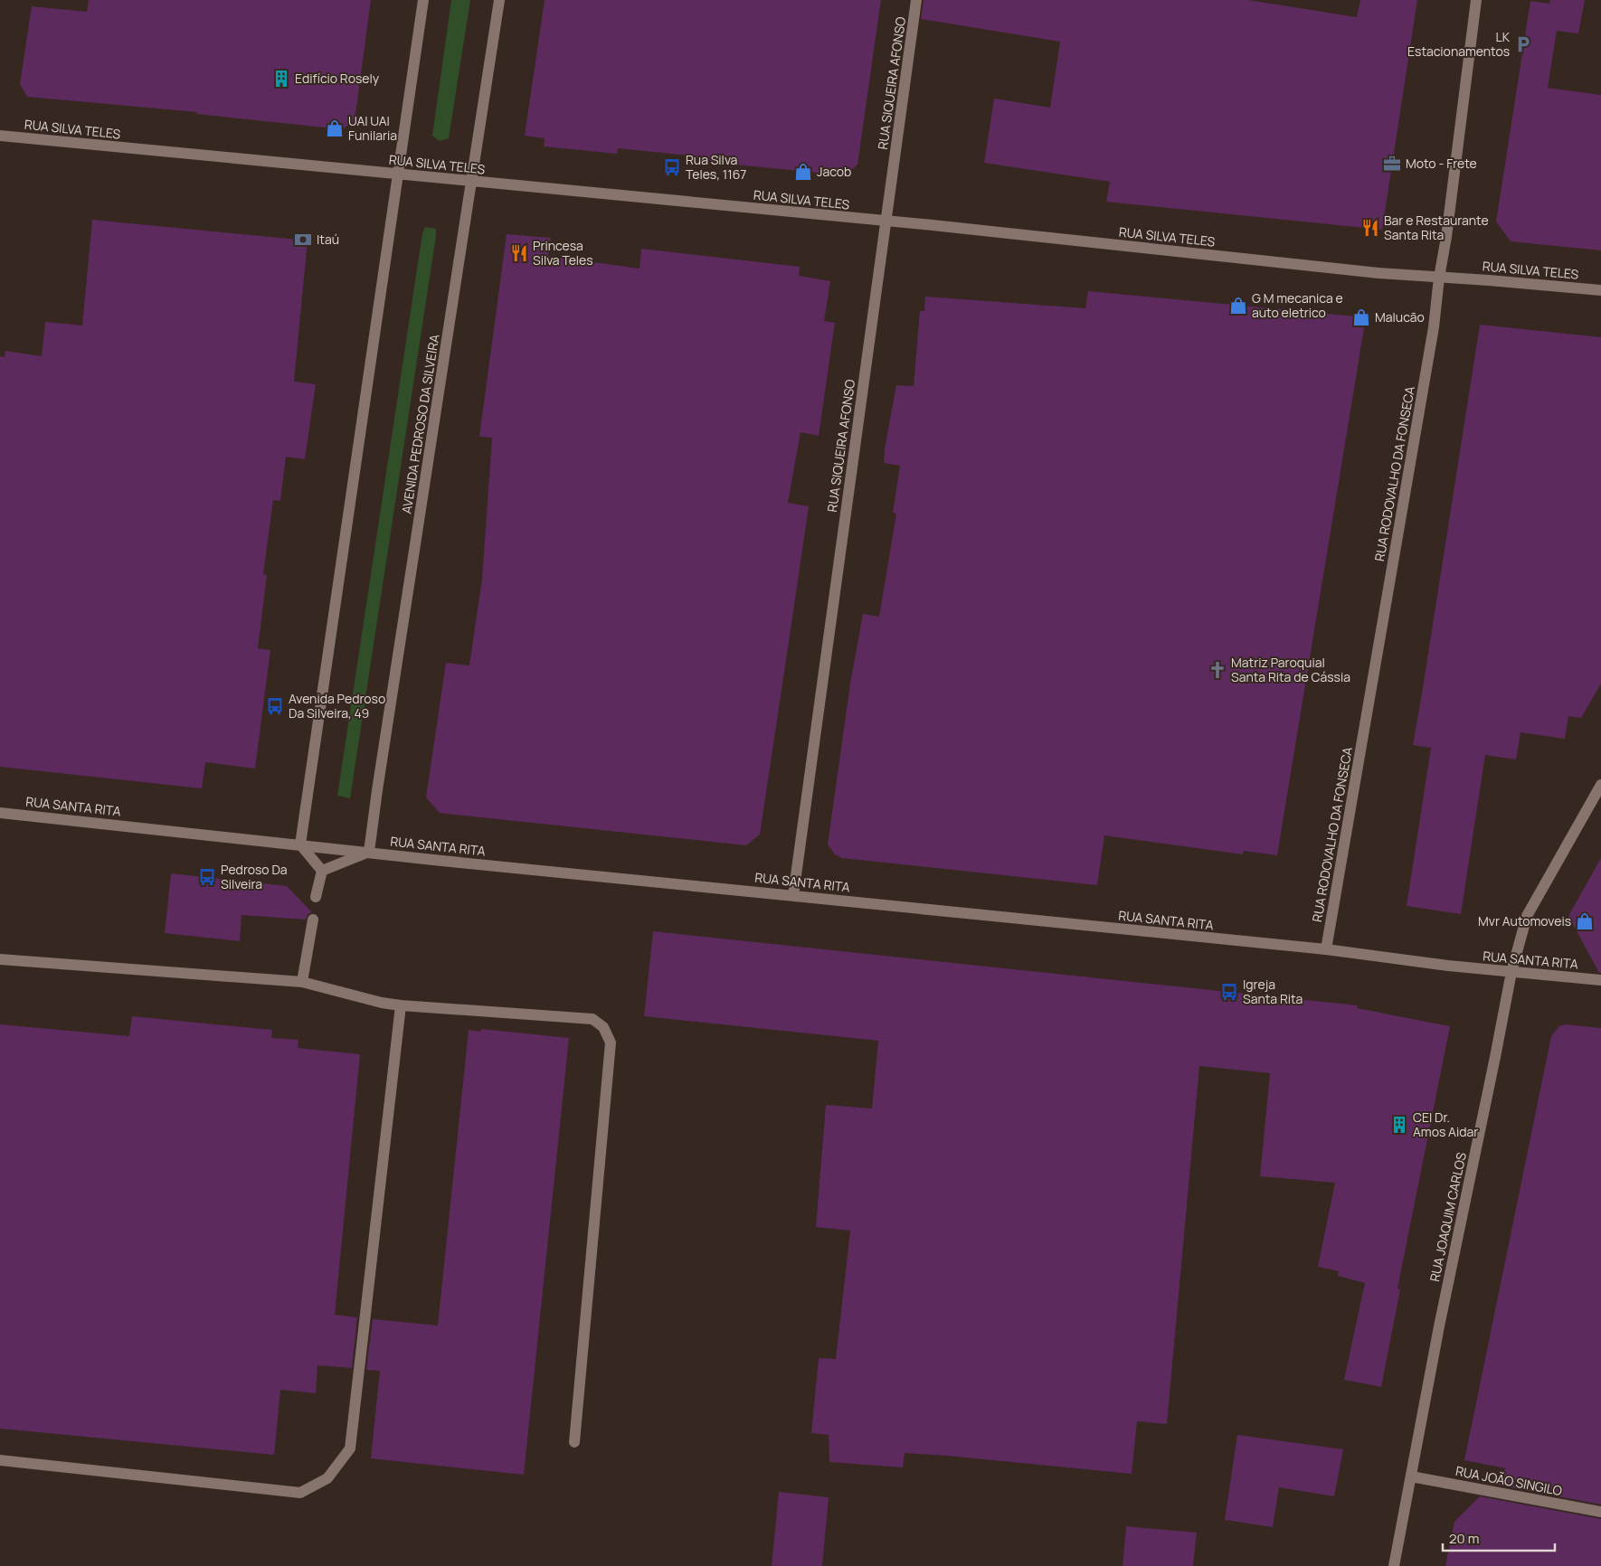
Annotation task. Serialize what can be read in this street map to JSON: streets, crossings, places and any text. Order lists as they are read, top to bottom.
{
  "streets": {
    "main road": [
      "RUA SIQUEIRA AFONSO",
      "RUA SILVA TELES",
      "AVENIDA PEDROSO DA SILVEIRA",
      "RUA RODOVALHO DA FONSECA",
      "RUA SANTA RITA",
      "RUA JOAQUIM CARLOS",
      "RUA JOÃO SINGILO"
    ]
  },
  "crossings": [
    ["RUA SIQUEIRA AFONSO", "RUA SILVA TELES"],
    ["RUA SIQUEIRA AFONSO", "RUA SANTA RITA"],
    ["RUA SILVA TELES", "AVENIDA PEDROSO DA SILVEIRA"],
    ["RUA SILVA TELES", "RUA RODOVALHO DA FONSECA"],
    ["AVENIDA PEDROSO DA SILVEIRA", "RUA SANTA RITA"],
    ["RUA RODOVALHO DA FONSECA", "RUA SANTA RITA"],
    ["RUA SANTA RITA", "RUA JOAQUIM CARLOS"],
    ["RUA JOAQUIM CARLOS", "RUA JOÃO SINGILO"]
  ],
  "places": {
    "parking": ["LK Estacionamentos"],
    "building": ["Edifício Rosely", "CEI Dr. Amos Aidar"],
    "shop": [
      "UAI UAI Funilaria",
      "Jacob",
      "G M mecanica e auto eletrico",
      "Malucão",
      "Mvr Automoveis"
    ],
    "office": ["Moto - Frete"],
    "bus stop": [
      "Rua Silva Teles, 1167",
      "Avenida Pedroso Da Silveira, 49",
      "Pedroso Da Silveira",
      "Igreja Santa Rita"
    ],
    "restaurant": ["Bar e Restaurante Santa Rita", "Princesa Silva Teles"],
    "bank": ["Itaú"],
    "church": ["Matriz Paroquial Santa Rita de Cássia"]
  },
  "scale_bar": "20 m"
}
